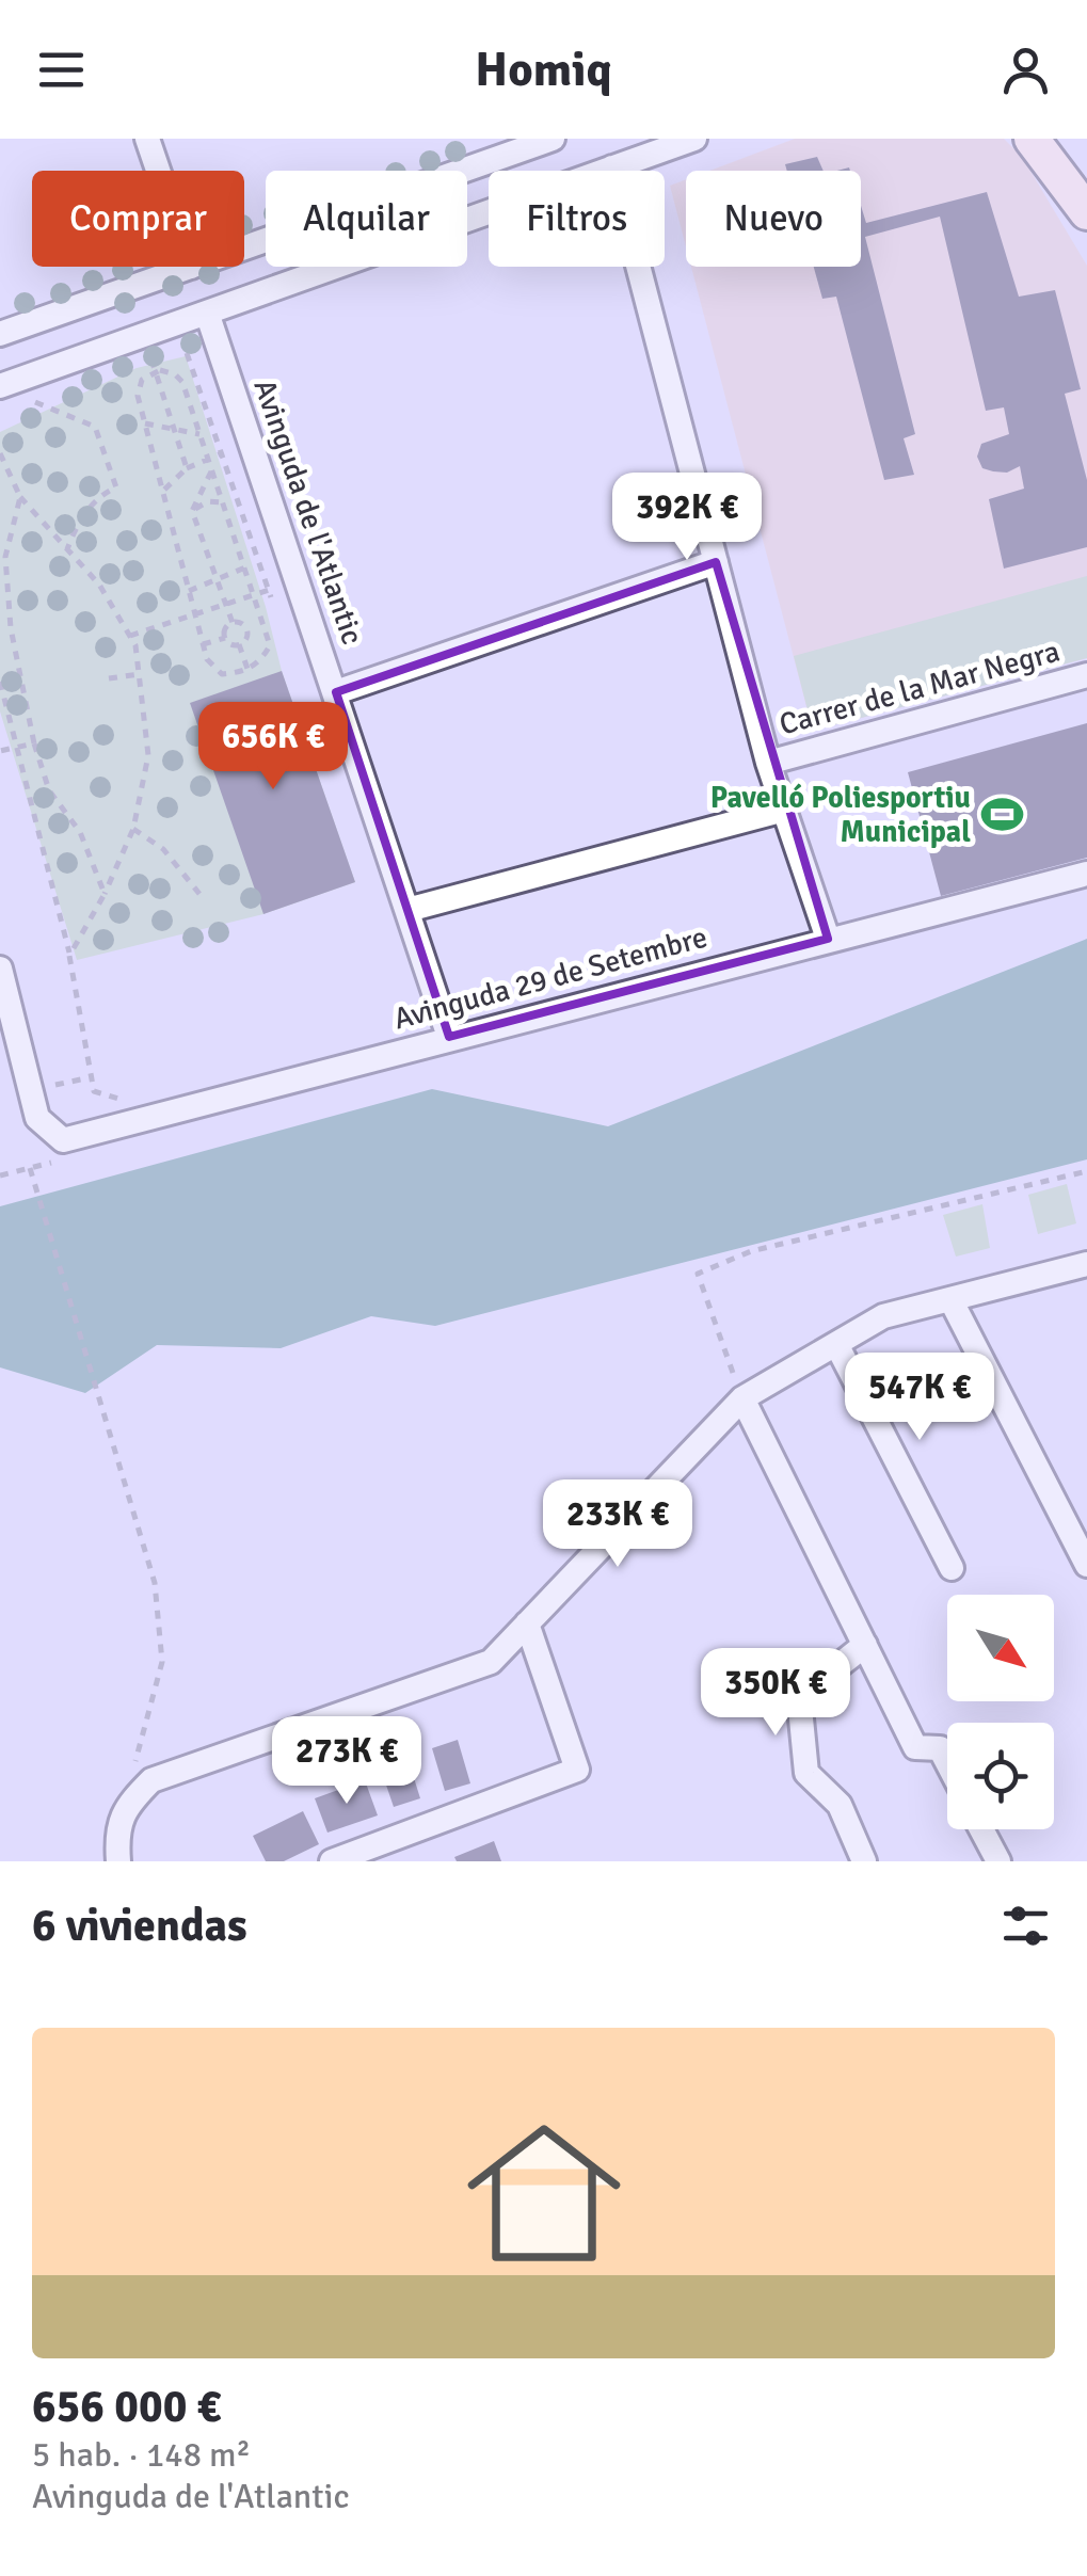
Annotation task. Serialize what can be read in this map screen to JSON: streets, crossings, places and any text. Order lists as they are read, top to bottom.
{
  "streets": {
    "street": ["Avinguda de l'Atlantic", "Carrer de la Mar Negra", "Avinguda 29 de Setembre"]
  },
  "crossings": [
    ["Avinguda de l'Atlantic", "Avinguda 29 de Setembre"]
  ],
  "places": {
    "sports": ["Pavelló Poliesportiu Municipal"]
  },
  "north": "bottom right",
  "page": {
    "header": "Homiq",
    "chip": [
      "Comprar",
      "Alquilar",
      "Filtros",
      "Nuevo"
    ],
    "price": [
      "392K €",
      "656K €",
      "547K €",
      "233K €",
      "350K €",
      "273K €"
    ],
    "heading": "6 viviendas",
    "list": [
      {
        "name": "656 000 €",
        "note": "5 hab. · 148 m² · Avinguda de l'Atlantic"
      }
    ]
  }
}
